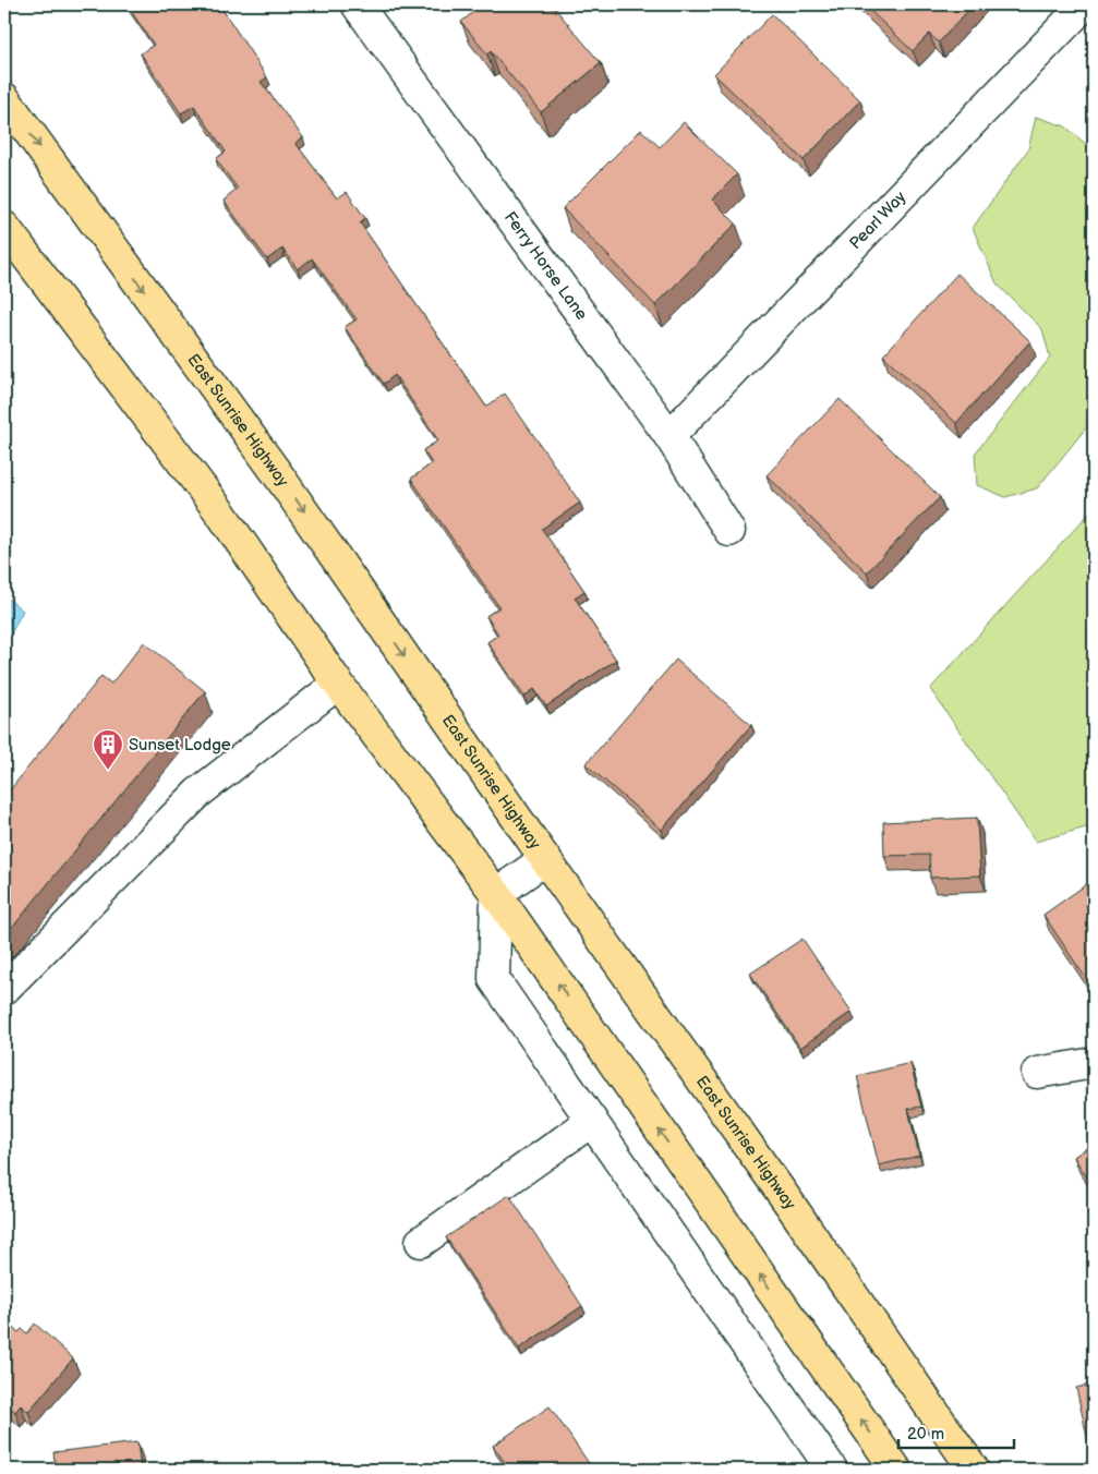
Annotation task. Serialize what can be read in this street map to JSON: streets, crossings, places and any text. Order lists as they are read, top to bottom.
{
  "streets": {
    "main road": ["East Sunrise Highway"],
    "street": ["Pearl Way", "Ferry Horse Lane"]
  },
  "crossings": [
    ["Pearl Way", "Ferry Horse Lane"]
  ],
  "places": {
    "building": ["Sunset Lodge"]
  },
  "scale_bar": "20 m"
}
